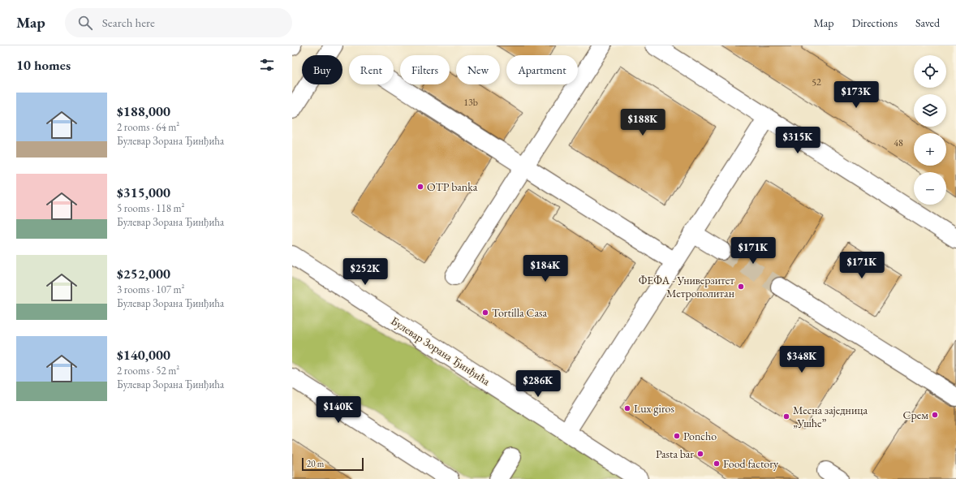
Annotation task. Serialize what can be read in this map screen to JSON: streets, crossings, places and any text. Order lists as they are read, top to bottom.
{
  "streets": {
    "street": ["Булевар Зорана Ђинђића"]
  },
  "places": [
    "OTP banka",
    "ФЕФА - Универзитет Метрополитан",
    "Tortilla Casa",
    "Lux giros",
    "Срем",
    "Месна заједница „Ушће”",
    "Poncho",
    "Pasta bar",
    "Food factory"
  ],
  "house_numbers": ["52", "13b", "48"],
  "scale_bar": "20 m",
  "page": {
    "header": "Map",
    "search": "Search here",
    "nav": ["Map", "Directions", "Saved"],
    "heading": "10 homes",
    "map_buttons": ["+", "−"],
    "chip": [
      "Buy",
      "Rent",
      "Filters",
      "New",
      "Apartment"
    ],
    "price": [
      "$173K",
      "$188K",
      "$315K",
      "$171K",
      "$171K",
      "$184K",
      "$252K",
      "$348K",
      "$286K",
      "$140K"
    ],
    "list": [
      {
        "name": "$188,000",
        "note": "2 rooms · 64 m² · Булевар Зорана Ђинђића"
      },
      {
        "name": "$315,000",
        "note": "5 rooms · 118 m² · Булевар Зорана Ђинђића"
      },
      {
        "name": "$252,000",
        "note": "3 rooms · 107 m² · Булевар Зорана Ђинђића"
      },
      {
        "name": "$140,000",
        "note": "2 rooms · 52 m² · Булевар Зорана Ђинђића"
      }
    ],
    "scale": "20 m"
  }
}
